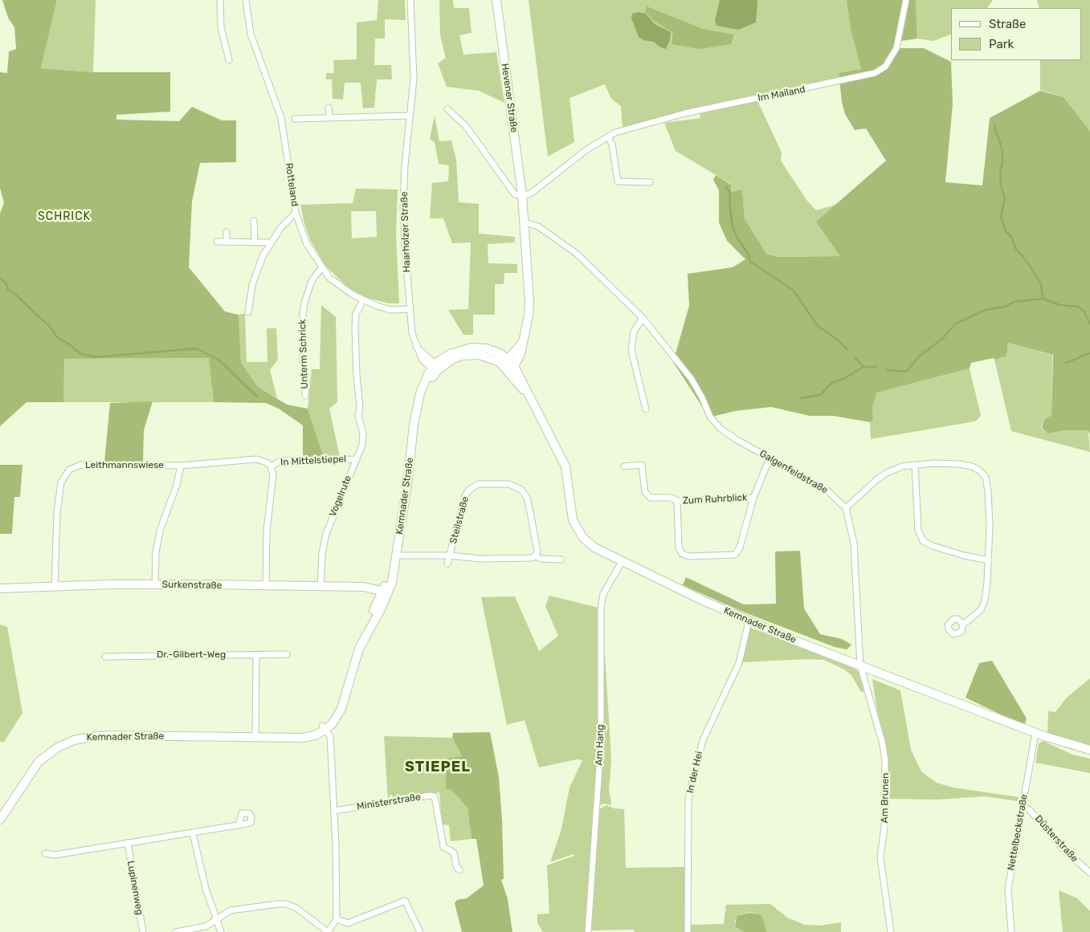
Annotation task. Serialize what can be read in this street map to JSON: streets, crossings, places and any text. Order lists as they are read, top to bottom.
{
  "streets": {
    "main road": ["Hevener Straße", "Kemnader Straße", "Surkenstraße"],
    "street": [
      "Im Mailand",
      "Rotteland",
      "Haarholzer Straße",
      "Unterm Schrick",
      "In Mittelstiepel",
      "Leithmannswiese",
      "Galgenfeldstraße",
      "Vogelrute",
      "Zum Ruhrblick",
      "Steilstraße",
      "Dr.-Gilbert-Weg",
      "Am Hang",
      "In der Hei",
      "Am Brunen",
      "Ministerstraße",
      "Nettelbeckstraße",
      "Düsterstraße",
      "Lupinenweg"
    ]
  },
  "crossings": [
    ["Im Mailand", "Hevener Straße"],
    ["Hevener Straße", "Galgenfeldstraße"],
    ["Hevener Straße", "Kemnader Straße"],
    ["Rotteland", "Haarholzer Straße"],
    ["Rotteland", "Unterm Schrick"],
    ["Rotteland", "Vogelrute"],
    ["Haarholzer Straße", "Kemnader Straße"],
    ["In Mittelstiepel", "Leithmannswiese"],
    ["In Mittelstiepel", "Vogelrute"],
    ["Leithmannswiese", "Surkenstraße"],
    ["Galgenfeldstraße", "Zum Ruhrblick"],
    ["Vogelrute", "Surkenstraße"],
    ["Kemnader Straße", "Steilstraße"],
    ["Kemnader Straße", "Surkenstraße"],
    ["Kemnader Straße", "Am Hang"],
    ["Kemnader Straße", "In der Hei"],
    ["Kemnader Straße", "Am Brunen"],
    ["Kemnader Straße", "Nettelbeckstraße"],
    ["Nettelbeckstraße", "Düsterstraße"]
  ],
  "districts": ["SCHRICK", "STIEPEL"],
  "legend": ["Straße", "Park"]
}
